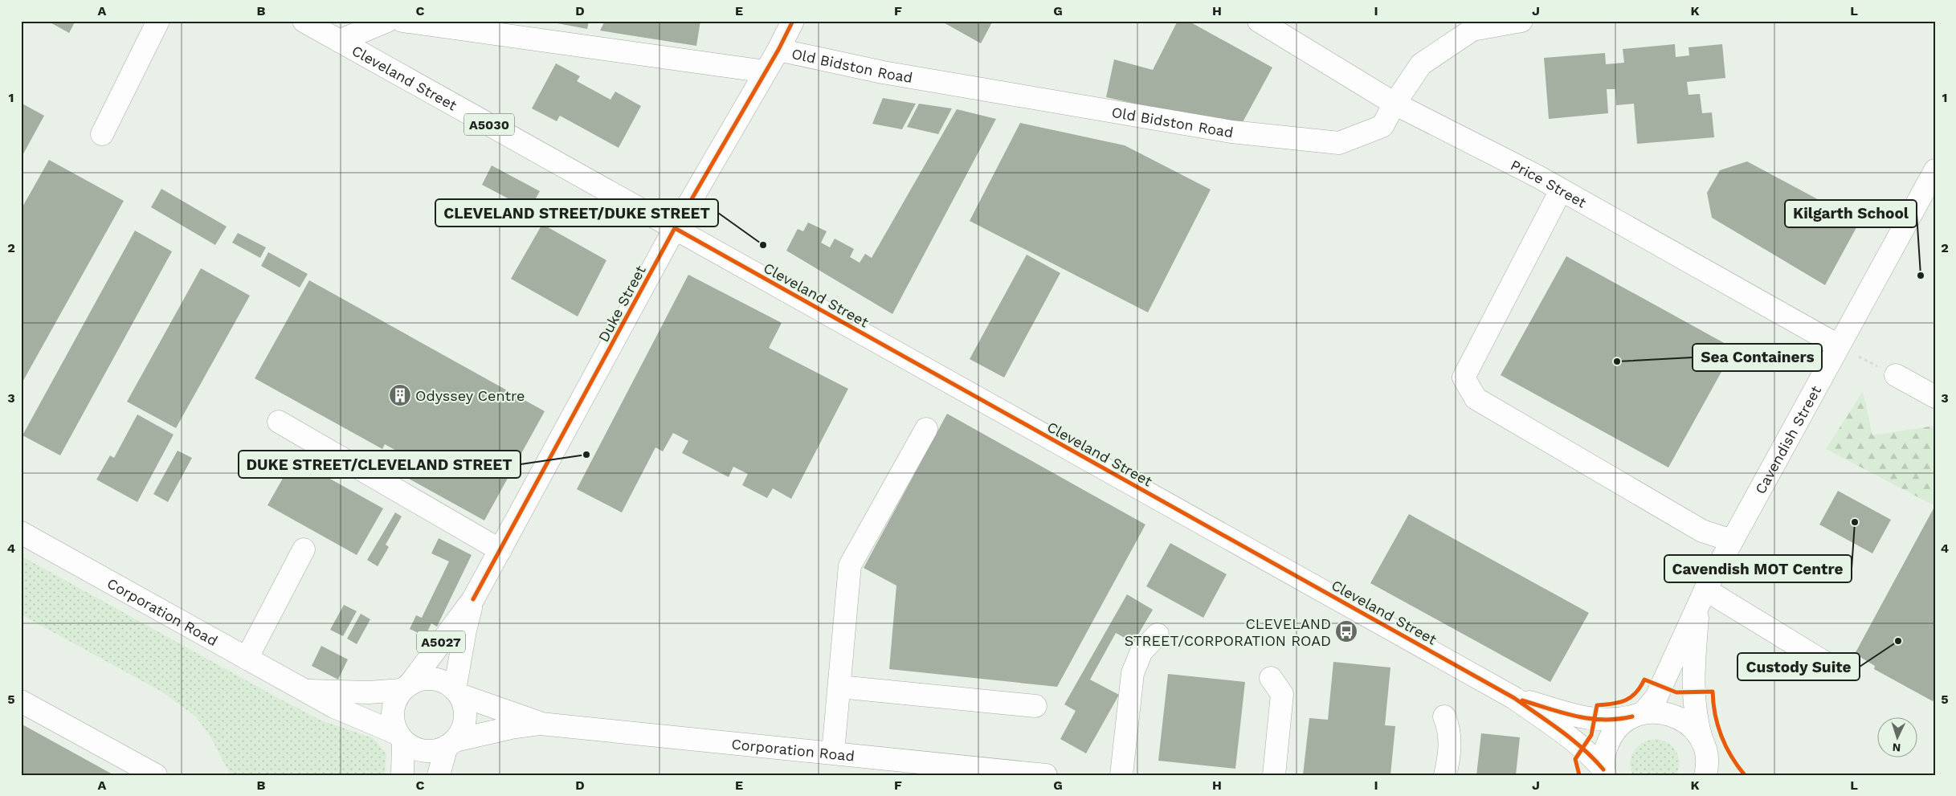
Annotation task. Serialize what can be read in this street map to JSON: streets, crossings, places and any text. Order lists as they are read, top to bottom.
{
  "streets": {
    "main road": [
      "Old Bidston Road",
      "Cleveland Street",
      "A5030",
      "Price Street",
      "Duke Street",
      "Cavendish Street",
      "Corporation Road",
      "A5027"
    ]
  },
  "crossings": [
    ["Old Bidston Road", "Price Street"],
    ["Old Bidston Road", "Duke Street"],
    ["Cleveland Street", "Duke Street"],
    ["Cleveland Street", "Cavendish Street"],
    ["Price Street", "Cavendish Street"],
    ["Duke Street", "Corporation Road"]
  ],
  "places": {
    "other": [
      "CLEVELAND STREET/DUKE STREET",
      "Kilgarth School",
      "Sea Containers",
      "DUKE STREET/CLEVELAND STREET",
      "Cavendish MOT Centre",
      "Custody Suite"
    ],
    "building": ["Odyssey Centre"],
    "bus stop": ["CLEVELAND STREET/CORPORATION ROAD"]
  },
  "north": "bottom",
  "grid": {
    "columns": [
      "A",
      "B",
      "C",
      "D",
      "E",
      "F",
      "G",
      "H",
      "I",
      "J",
      "K",
      "L"
    ],
    "rows": [
      "1",
      "2",
      "3",
      "4",
      "5"
    ]
  }
}
